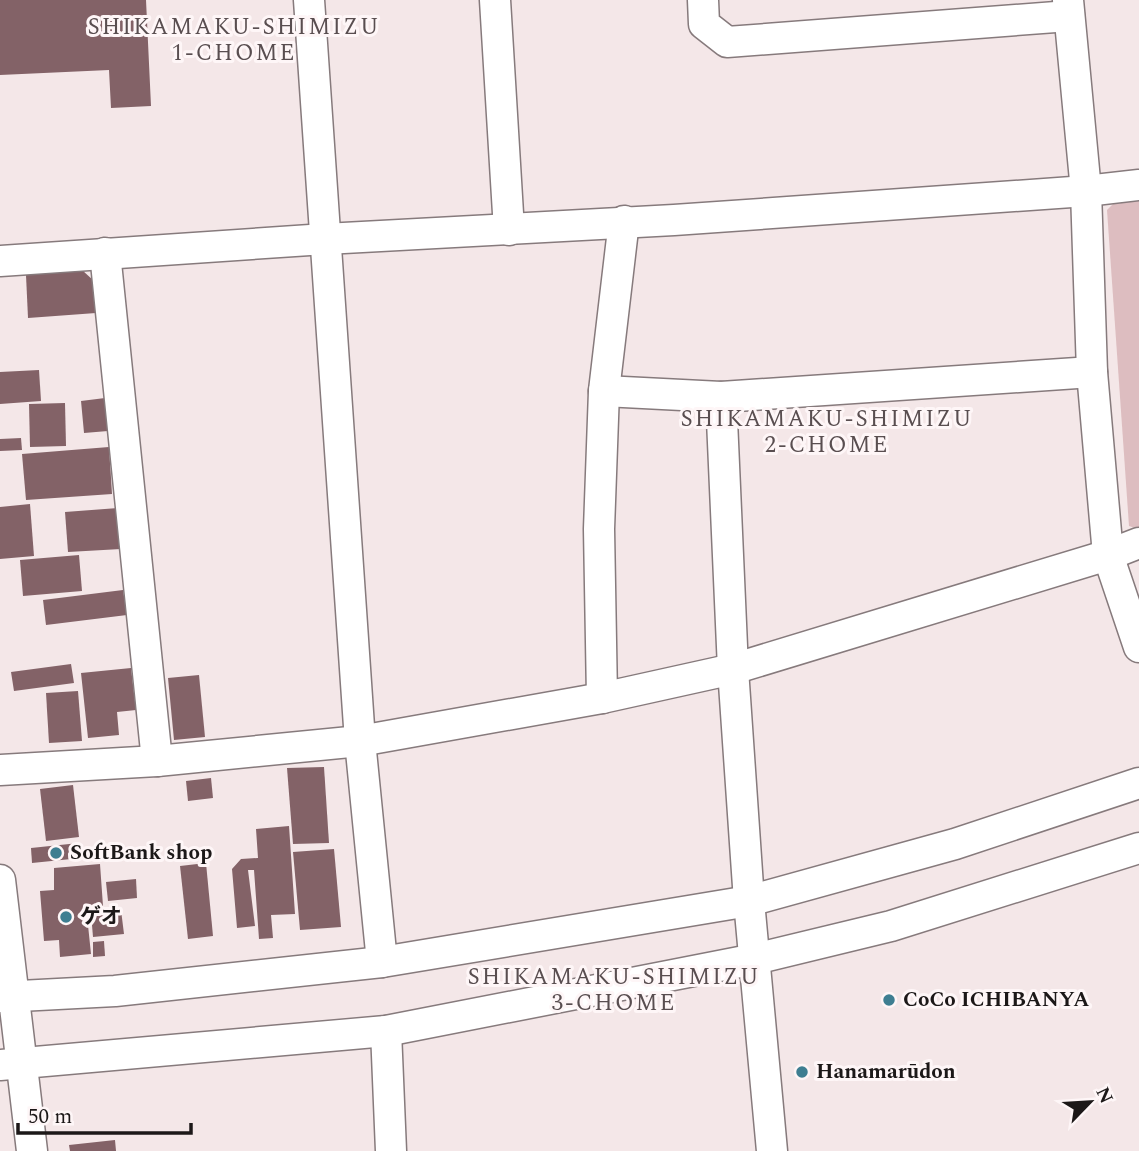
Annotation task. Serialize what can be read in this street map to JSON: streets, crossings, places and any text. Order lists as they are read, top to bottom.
{
  "districts": ["SHIKAMAKU-SHIMIZU 1-CHOME", "SHIKAMAKU-SHIMIZU 2-CHOME", "SHIKAMAKU-SHIMIZU 3-CHOME"],
  "places": [
    "SoftBank shop",
    "ゲオ",
    "CoCo ICHIBANYA",
    "Hanamarūdon"
  ],
  "scale_bar": "50 m",
  "north": "top right"
}
